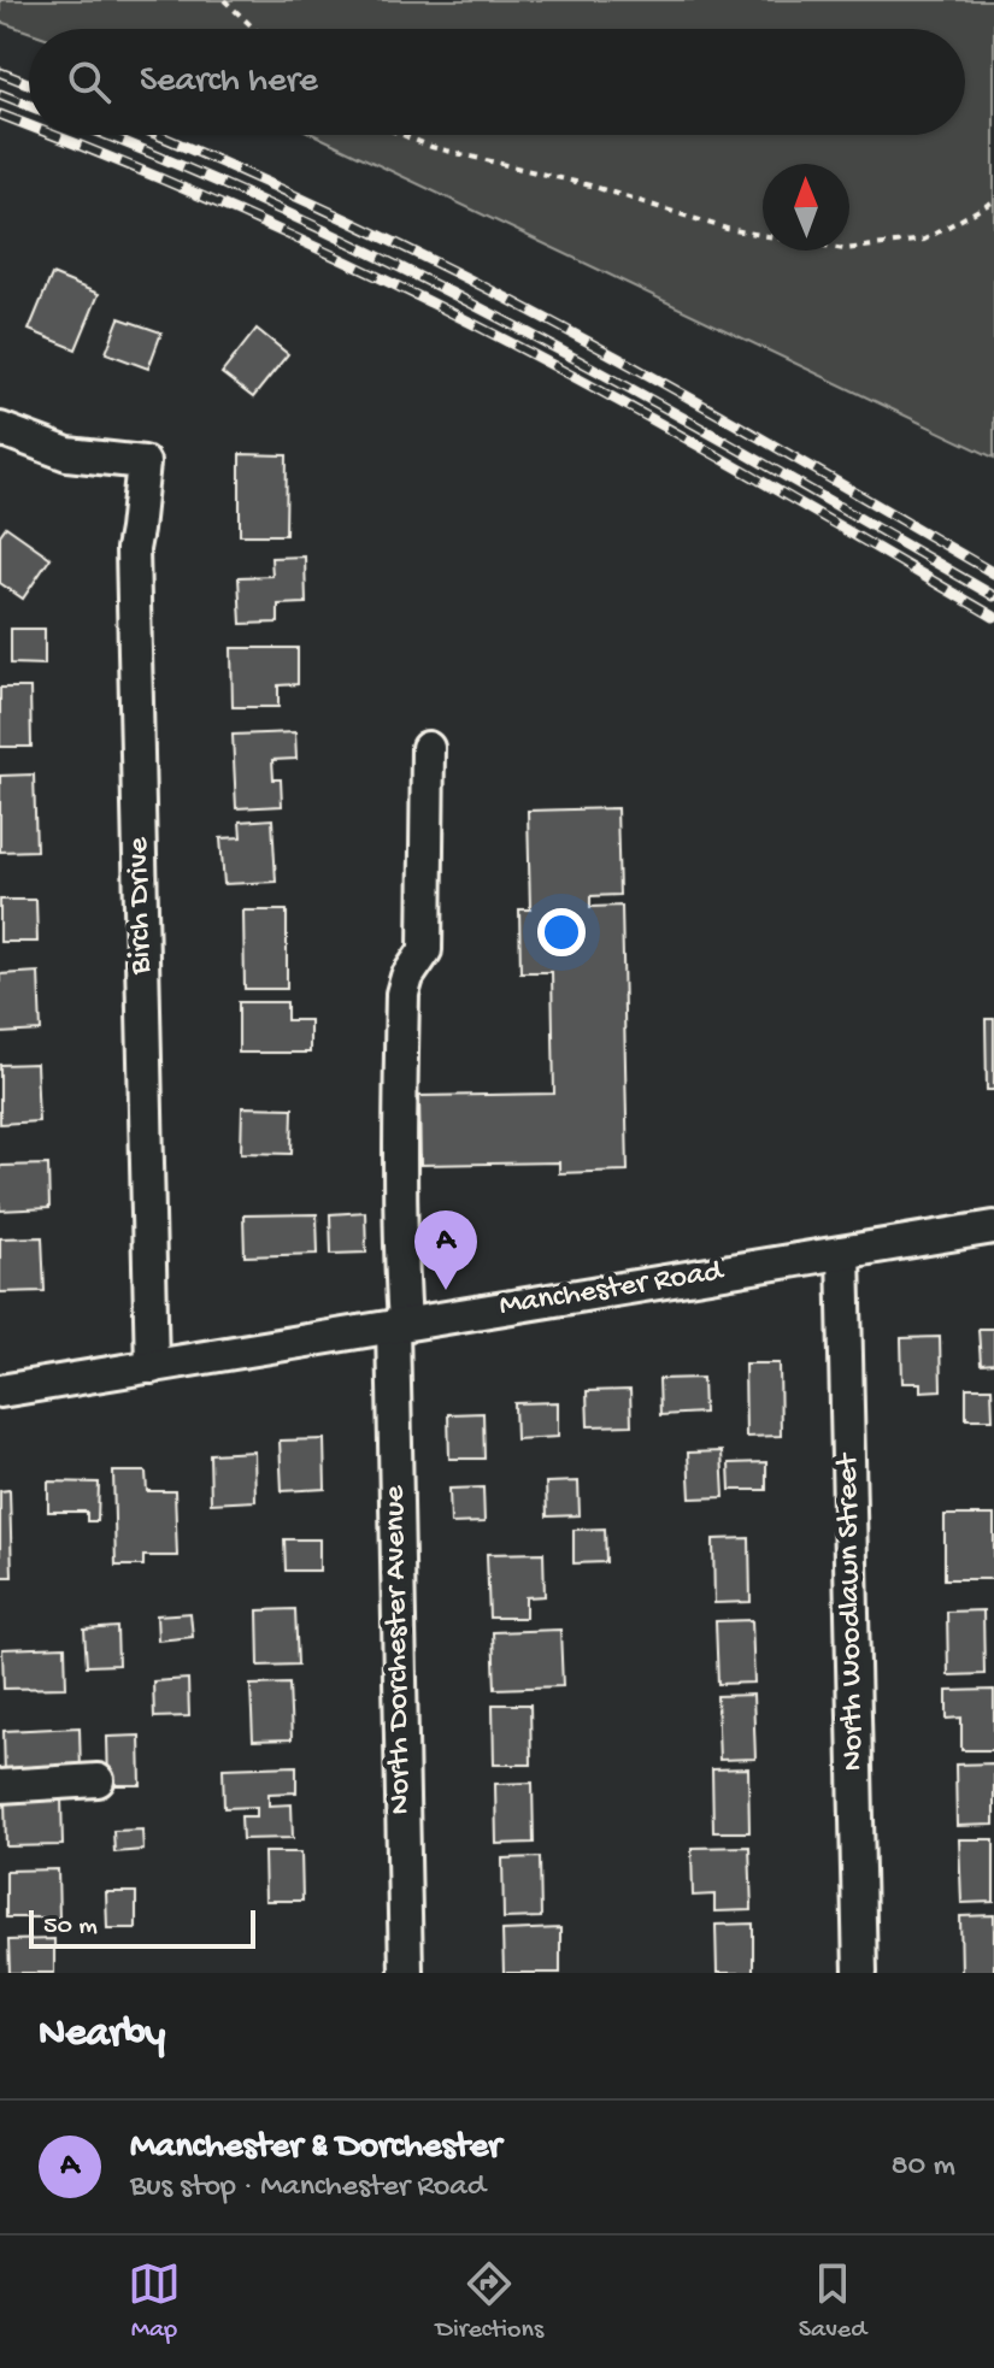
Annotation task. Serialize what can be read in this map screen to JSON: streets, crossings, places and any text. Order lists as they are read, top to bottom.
{
  "streets": {
    "street": [
      "Birch Drive",
      "Manchester Road",
      "North Woodlawn Street",
      "North Dorchester Avenue"
    ]
  },
  "crossings": [
    ["Birch Drive", "Manchester Road"],
    ["Manchester Road", "North Woodlawn Street"],
    ["Manchester Road", "North Dorchester Avenue"]
  ],
  "scale_bar": "50 m",
  "north": "top",
  "page": {
    "search": "Search here",
    "pins": "A",
    "scale": "50 m",
    "heading": "Nearby",
    "list": [
      {
        "mark": "A",
        "name": "Manchester & Dorchester",
        "note": "Bus stop · Manchester Road",
        "value": "80 m"
      }
    ],
    "nav": ["Map", "Directions", "Saved"]
  }
}
